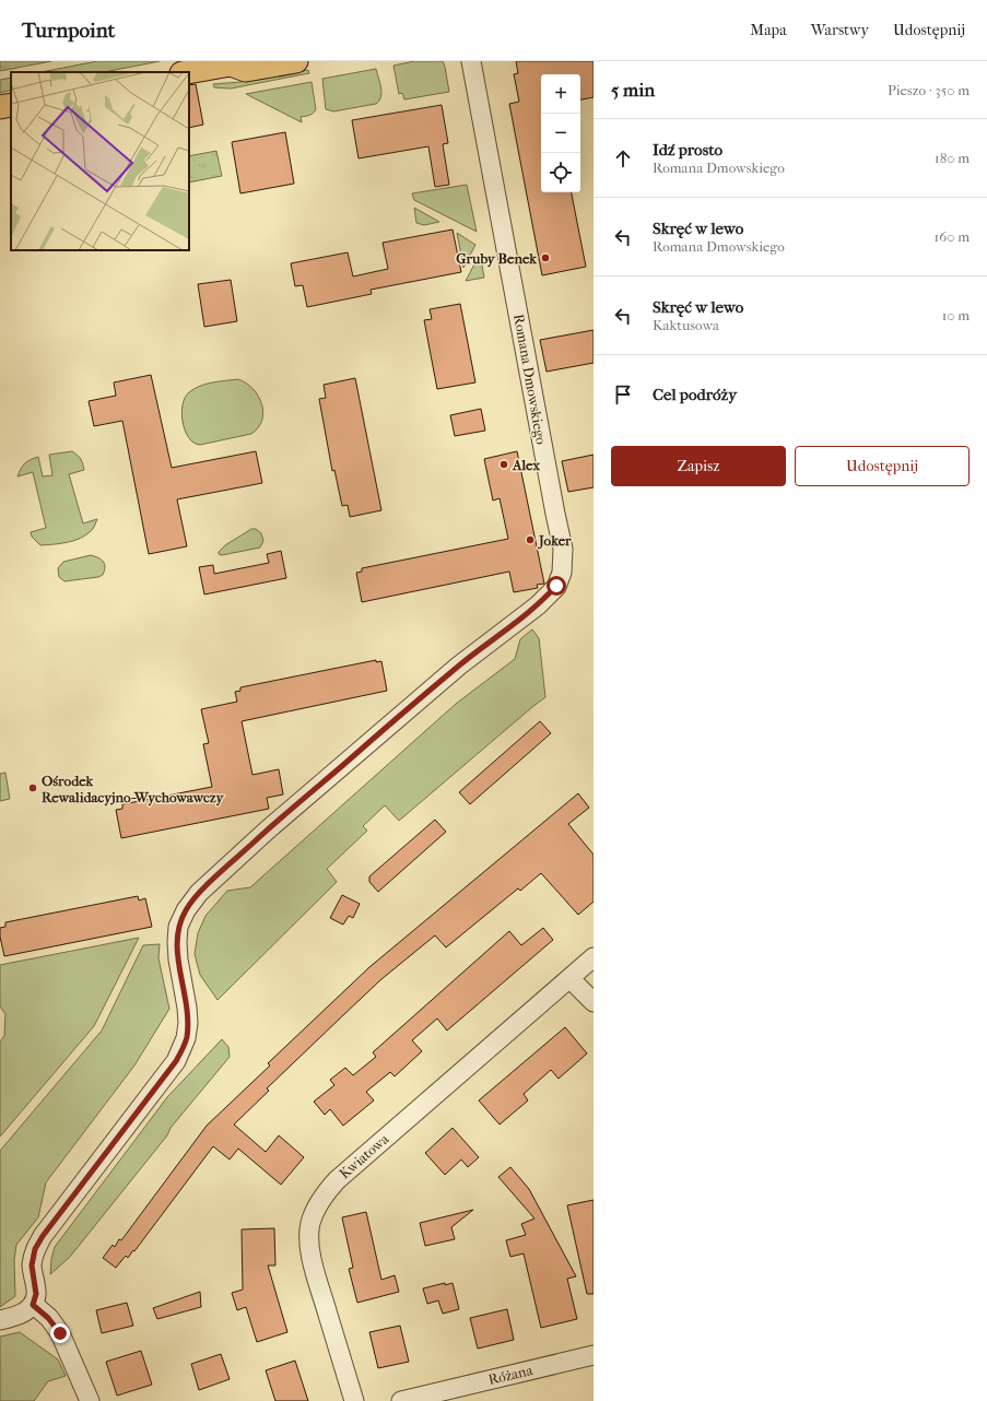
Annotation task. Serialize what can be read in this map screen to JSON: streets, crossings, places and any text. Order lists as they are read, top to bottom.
{
  "streets": {
    "street": ["Romana Dmowskiego", "Kwiatowa", "Różana"]
  },
  "places": [
    "Gruby Benek",
    "Alex",
    "Joker",
    "Ośrodek Rewalidacyjno-Wychowawczy"
  ],
  "page": {
    "header": "Turnpoint",
    "nav": ["Mapa", "Warstwy", "Udostępnij"],
    "heading": ["5 min", "Pieszo · 350 m"],
    "map_buttons": ["+", "−"],
    "list": [
      ["Idź prosto", "Romana Dmowskiego", "180 m"],
      ["Skręć w lewo", "Romana Dmowskiego", "160 m"],
      ["Skręć w lewo", "Kaktusowa", "10 m"],
      "Cel podróży"
    ],
    "buttons": ["Zapisz", "Udostępnij"]
  }
}
